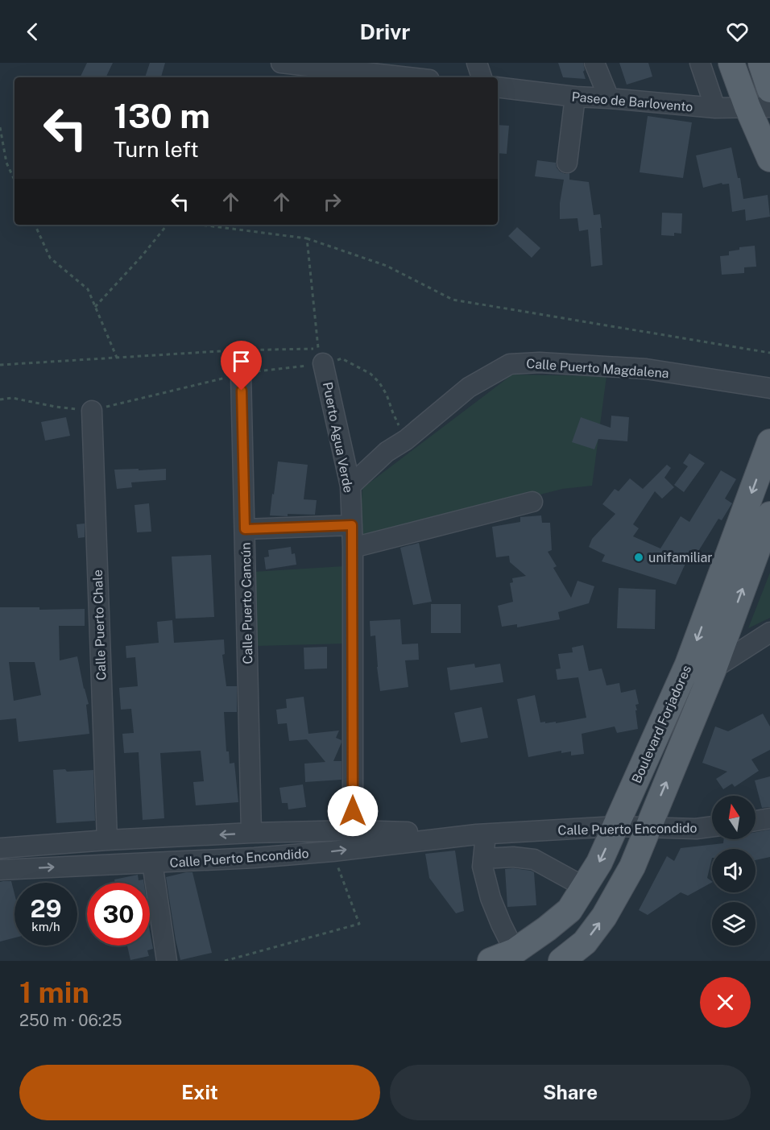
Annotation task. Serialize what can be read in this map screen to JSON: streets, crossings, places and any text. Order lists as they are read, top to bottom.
{
  "streets": {
    "main road": ["Boulevard Forjadores"],
    "street": [
      "Paseo de Barlovento",
      "Calle Puerto Magdalena",
      "Puerto Agua Verde",
      "Calle Puerto Cancún",
      "Calle Puerto Chale",
      "Calle Puerto Encondido"
    ]
  },
  "crossings": [
    ["Calle Puerto Magdalena", "Puerto Agua Verde"],
    ["Puerto Agua Verde", "Calle Puerto Encondido"],
    ["Calle Puerto Cancún", "Calle Puerto Encondido"],
    ["Calle Puerto Chale", "Calle Puerto Encondido"],
    ["Boulevard Forjadores", "Calle Puerto Encondido"]
  ],
  "places": ["unifamiliar"],
  "north": "top",
  "page": {
    "header": "Drivr",
    "turn": ["130 m", "Turn left"],
    "speed": "29 km/h",
    "limit": "30",
    "heading": ["1 min", "250 m · 06:25"],
    "buttons": ["Exit", "Share"]
  }
}
